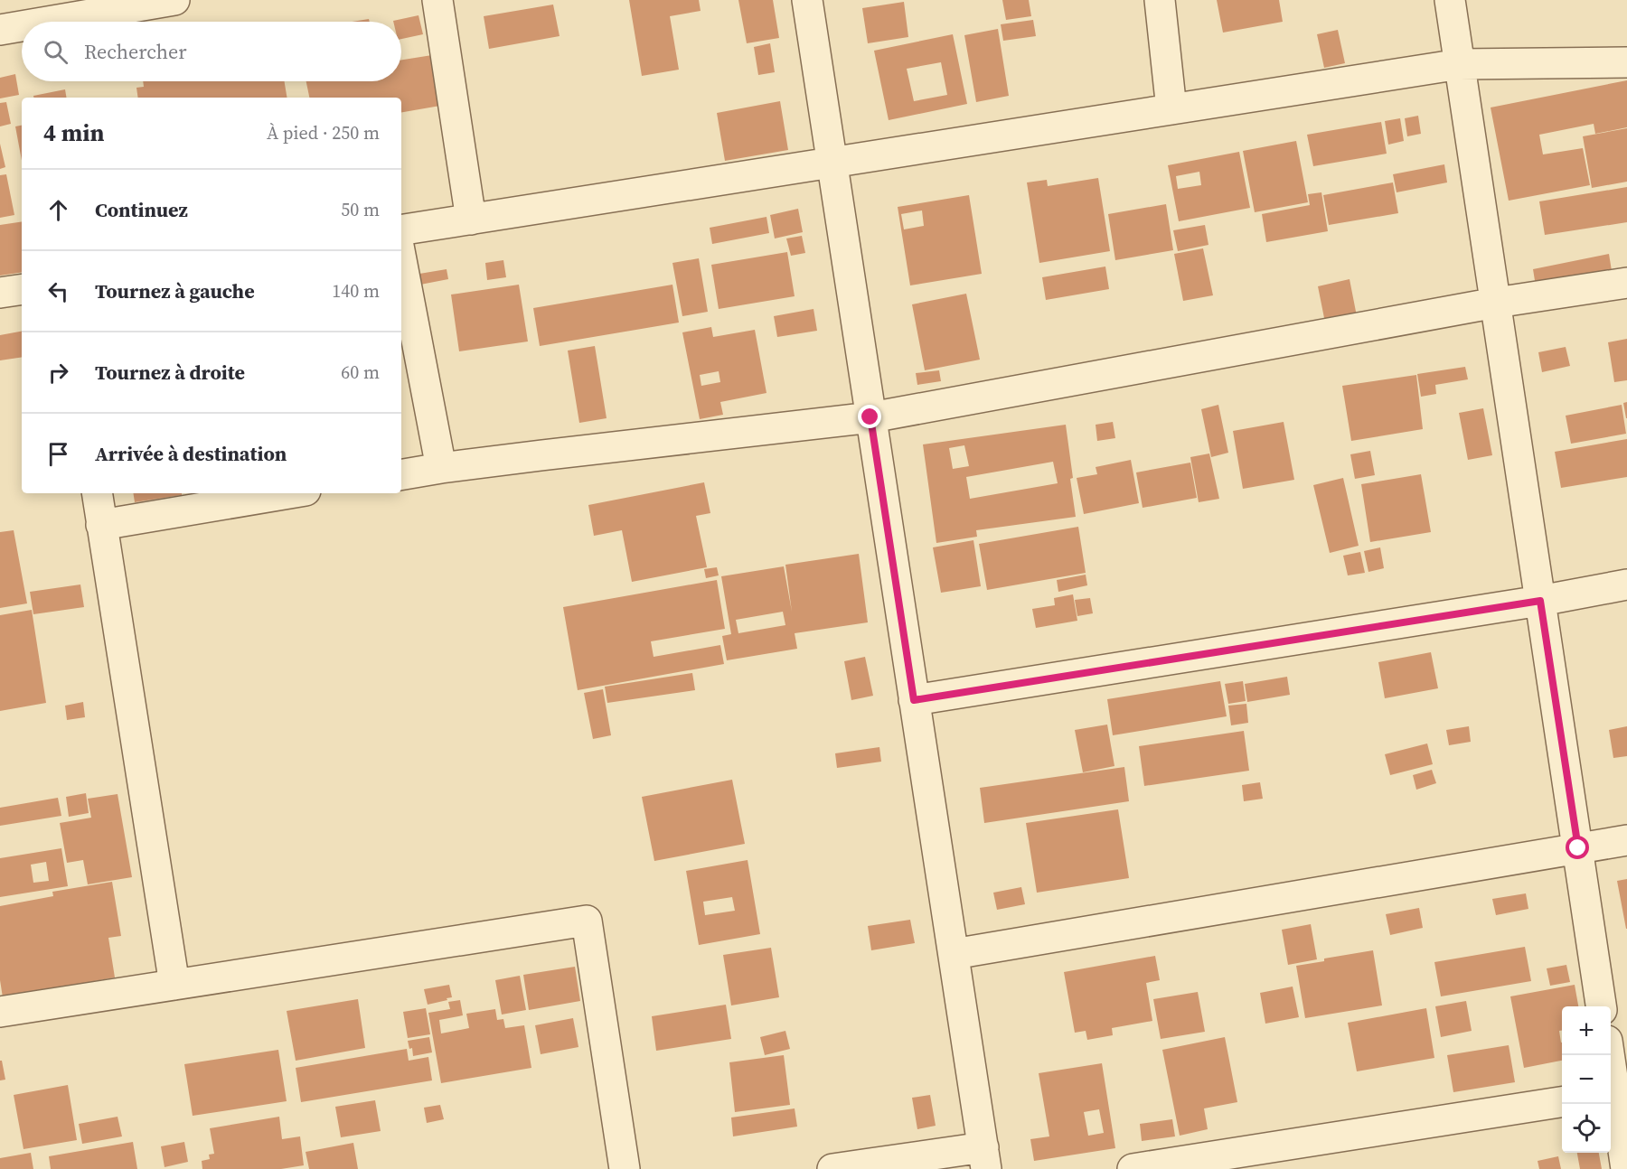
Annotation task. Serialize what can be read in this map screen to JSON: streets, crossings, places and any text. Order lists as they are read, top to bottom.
{
  "page": {
    "search": "Rechercher",
    "heading": ["4 min", "À pied · 250 m"],
    "list": [
      ["Continuez", "50 m"],
      ["Tournez à gauche", "140 m"],
      ["Tournez à droite", "60 m"],
      "Arrivée à destination"
    ],
    "map_buttons": ["+", "−"]
  }
}
